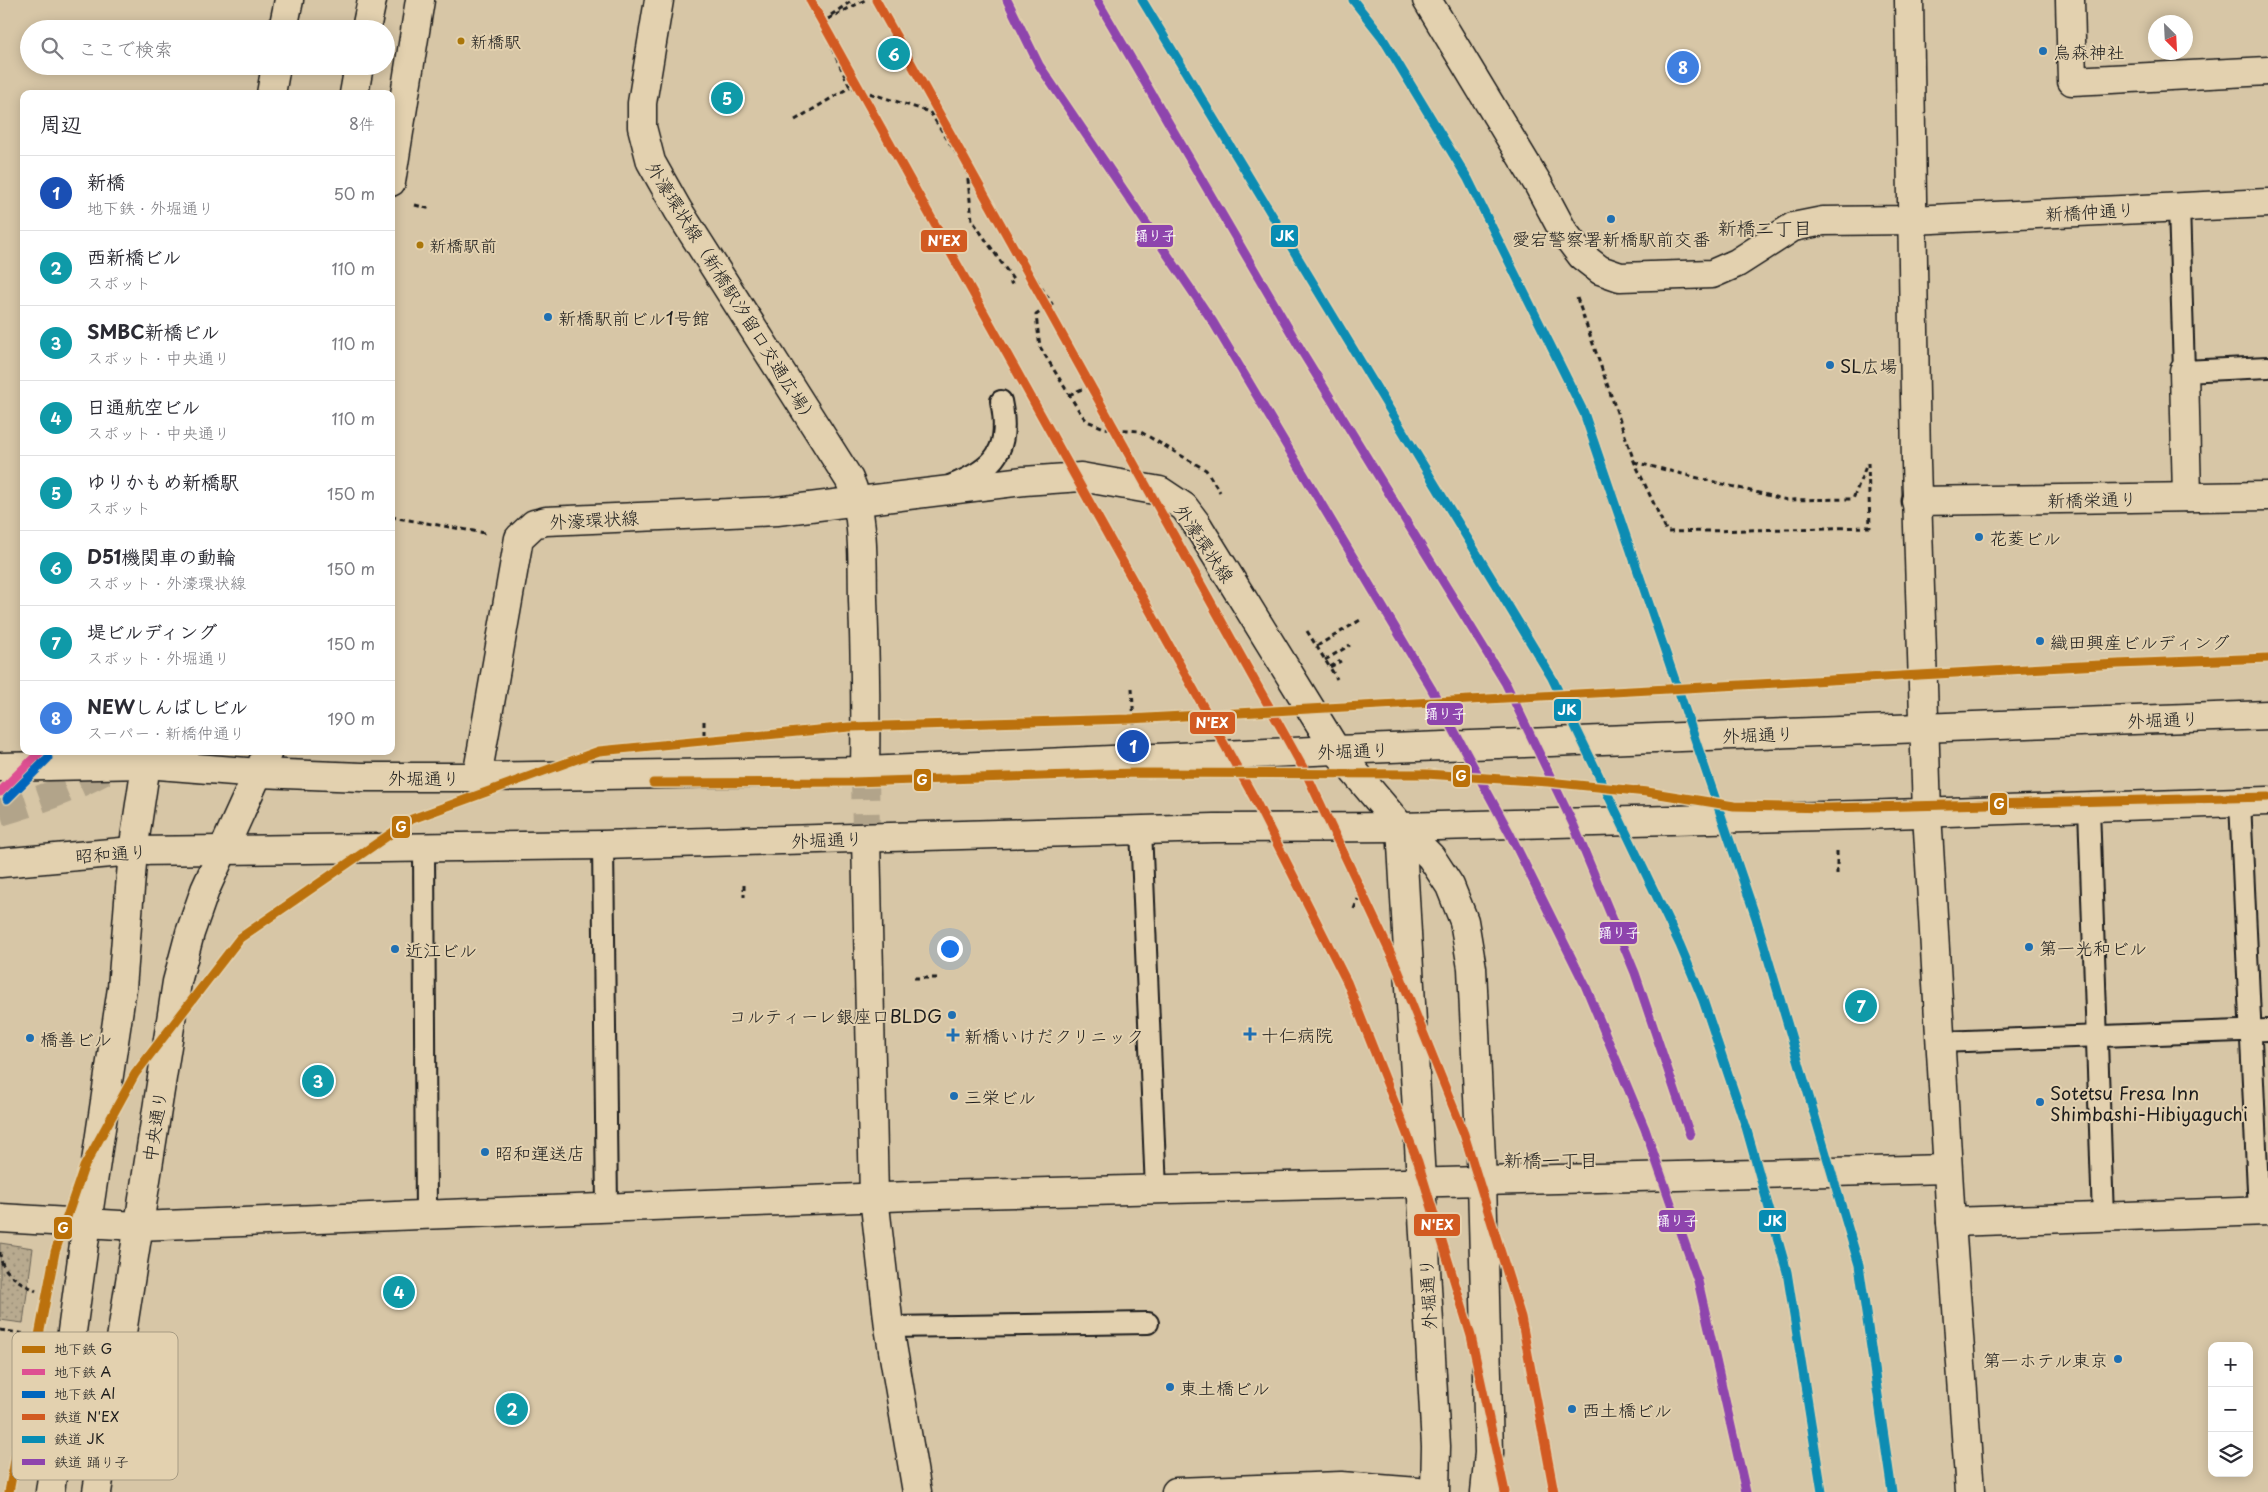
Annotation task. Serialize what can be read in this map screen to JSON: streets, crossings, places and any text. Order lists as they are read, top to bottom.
{
  "streets": {
    "main road": [
      "新橋仲通り",
      "外濠環状線（新橋駅汐留口交通広場）",
      "新橋栄通り",
      "外濠環状線",
      "外堀通り",
      "昭和通り",
      "中央通り"
    ]
  },
  "crossings": [
    ["外濠環状線（新橋駅汐留口交通広場）", "外濠環状線"],
    ["外濠環状線", "外堀通り"],
    ["外堀通り", "昭和通り"],
    ["外堀通り", "中央通り"],
    ["昭和通り", "中央通り"]
  ],
  "districts": ["新橋二丁目", "新橋一丁目"],
  "places": {
    "other": [
      "新橋駅",
      "烏森神社",
      "愛宕警察署新橋駅前交番",
      "新橋駅前",
      "新橋駅前ビル1号館",
      "SL広場",
      "花菱ビル",
      "織田興産ビルディング",
      "第一光和ビル",
      "近江ビル",
      "コルティーレ銀座口BLDG",
      "橋善ビル",
      "三栄ビル",
      "Sotetsu Fresa Inn Shimbashi-Hibiyaguchi",
      "昭和運送店",
      "第一ホテル東京",
      "東土橋ビル",
      "西土橋ビル"
    ],
    "health": ["十仁病院", "新橋いけだクリニック"]
  },
  "lines": [
    "rail line N'EX",
    "rail line JK",
    "rail line 踊り子",
    "metro line G",
    "metro line A",
    "metro line Al"
  ],
  "legend": [
    "地下鉄 G",
    "地下鉄 A",
    "地下鉄 Al",
    "鉄道 N'EX",
    "鉄道 JK",
    "鉄道 踊り子"
  ],
  "north": "bottom right",
  "page": {
    "search": "ここで検索",
    "pins": [
      "6",
      "8",
      "5",
      "1",
      "7",
      "3",
      "4",
      "2"
    ],
    "heading": ["周辺", "8件"],
    "list": [
      {
        "mark": "1",
        "name": "新橋",
        "note": "地下鉄 · 外堀通り",
        "value": "50 m"
      },
      {
        "mark": "2",
        "name": "西新橋ビル",
        "note": "スポット",
        "value": "110 m"
      },
      {
        "mark": "3",
        "name": "SMBC新橋ビル",
        "note": "スポット · 中央通り",
        "value": "110 m"
      },
      {
        "mark": "4",
        "name": "日通航空ビル",
        "note": "スポット · 中央通り",
        "value": "110 m"
      },
      {
        "mark": "5",
        "name": "ゆりかもめ新橋駅",
        "note": "スポット",
        "value": "150 m"
      },
      {
        "mark": "6",
        "name": "D51機関車の動輪",
        "note": "スポット · 外濠環状線",
        "value": "150 m"
      },
      {
        "mark": "7",
        "name": "堤ビルディング",
        "note": "スポット · 外堀通り",
        "value": "150 m"
      },
      {
        "mark": "8",
        "name": "NEWしんばしビル",
        "note": "スーパー · 新橋仲通り",
        "value": "190 m"
      }
    ],
    "map_buttons": ["+", "−"]
  }
}
